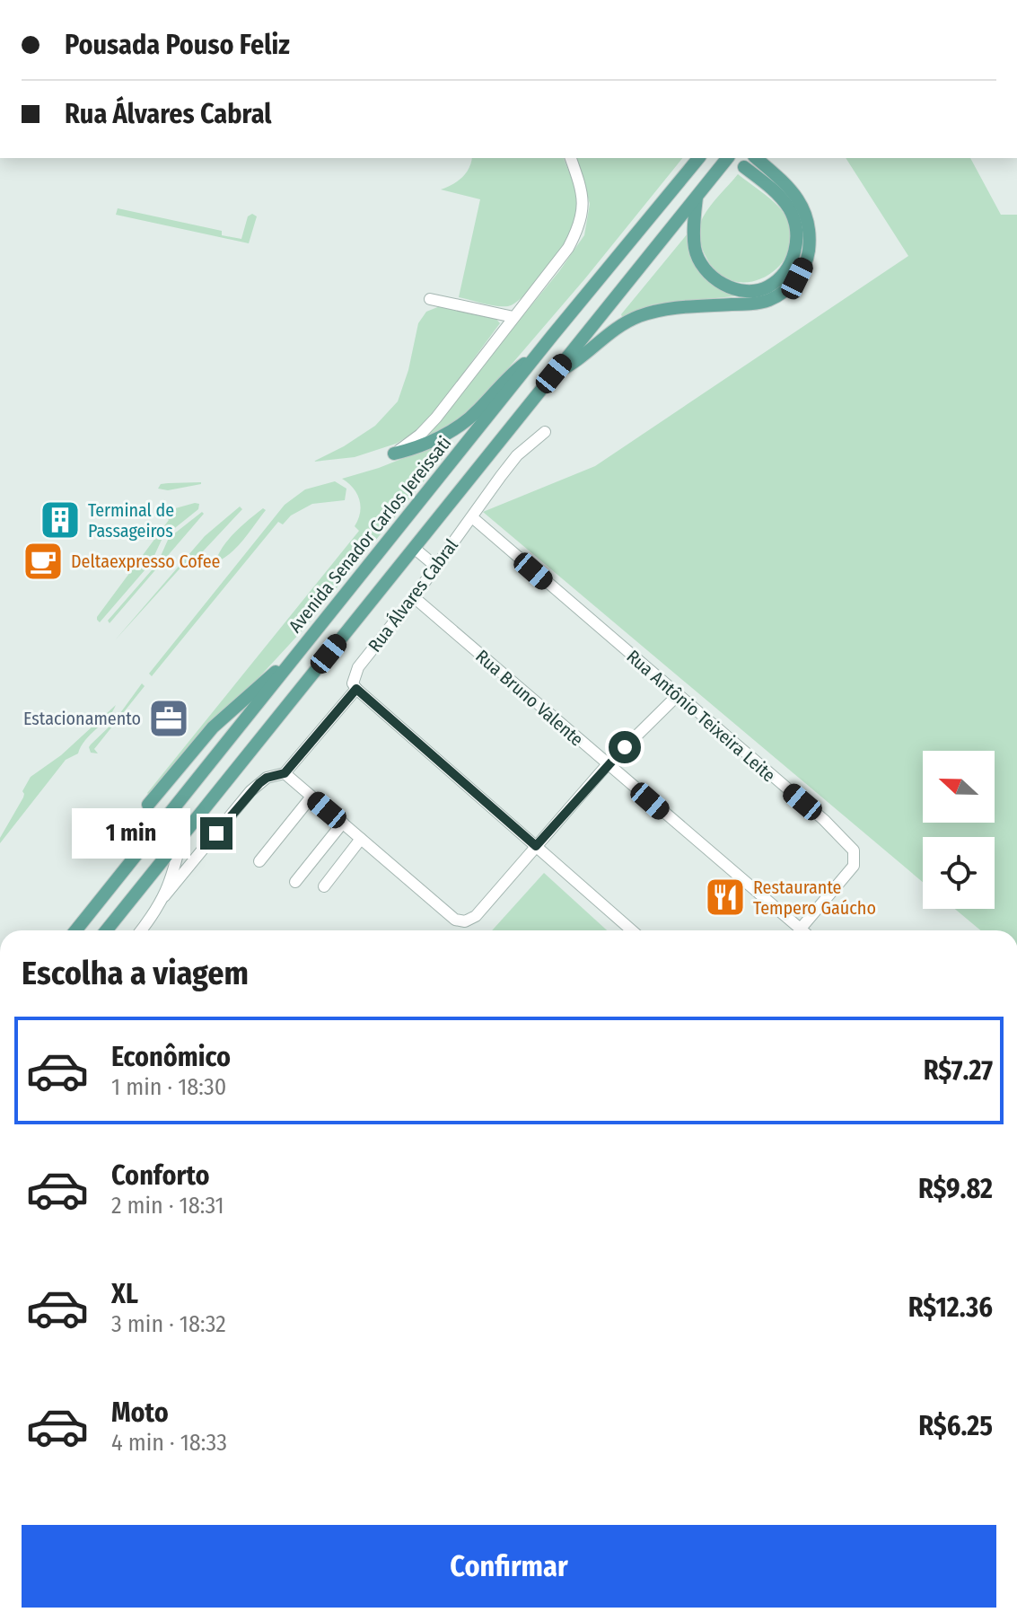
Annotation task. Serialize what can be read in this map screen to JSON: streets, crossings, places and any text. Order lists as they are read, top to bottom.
{
  "streets": {
    "main road": ["Avenida Senador Carlos Jereissati"],
    "street": ["Rua Álvares Cabral", "Rua Bruno Valente", "Rua Antônio Teixeira Leite"]
  },
  "crossings": [
    ["Rua Álvares Cabral", "Rua Bruno Valente"],
    ["Rua Álvares Cabral", "Rua Antônio Teixeira Leite"],
    ["Rua Bruno Valente", "Rua Antônio Teixeira Leite"]
  ],
  "places": {
    "building": ["Terminal de Passageiros"],
    "cafe": ["Deltaexpresso Cofee"],
    "office": ["Estacionamento"],
    "restaurant": ["Restaurante Tempero Gaúcho"]
  },
  "north": "left",
  "page": {
    "banner": ["Pousada Pouso Feliz", "Rua Álvares Cabral"],
    "bubble": "1 min",
    "heading": "Escolha a viagem",
    "list": [
      {
        "name": "Econômico",
        "note": "1 min · 18:30",
        "value": "R$7.27"
      },
      {
        "name": "Conforto",
        "note": "2 min · 18:31",
        "value": "R$9.82"
      },
      {
        "name": "XL",
        "note": "3 min · 18:32",
        "value": "R$12.36"
      },
      {
        "name": "Moto",
        "note": "4 min · 18:33",
        "value": "R$6.25"
      }
    ],
    "buttons": "Confirmar"
  }
}
